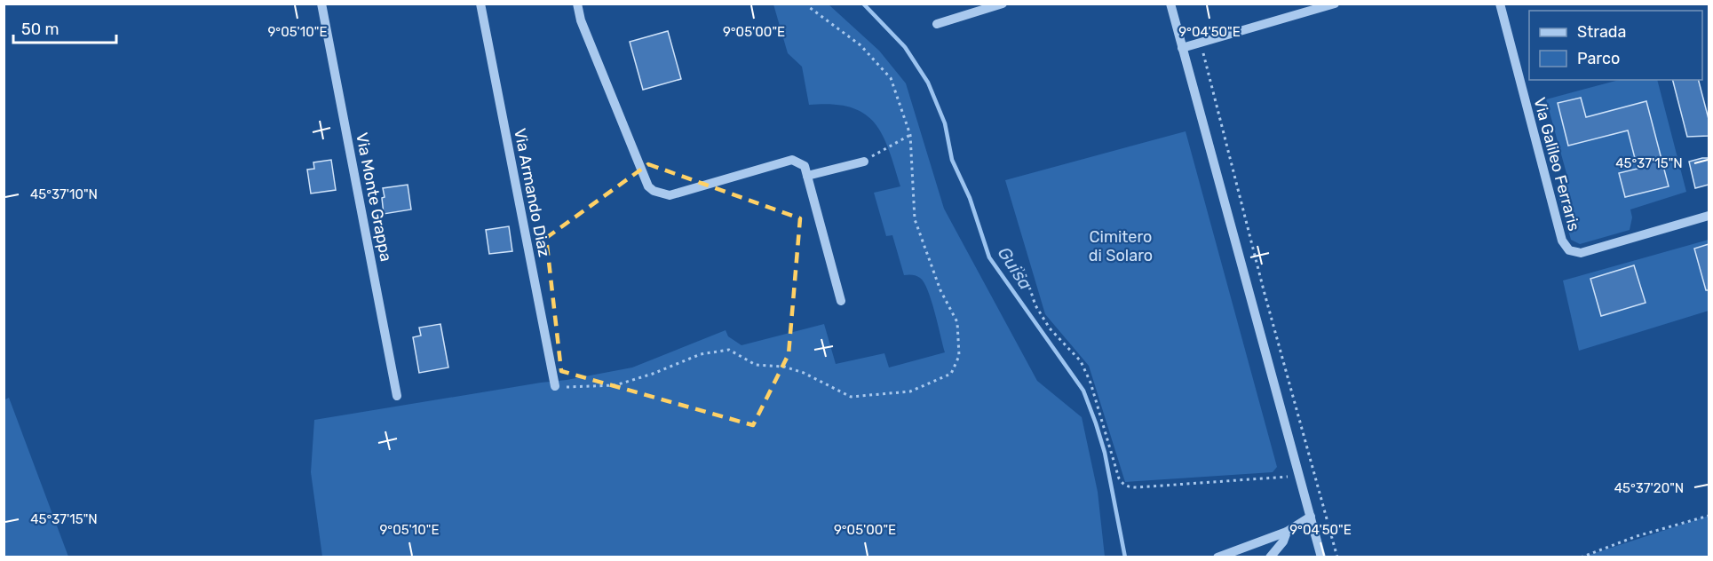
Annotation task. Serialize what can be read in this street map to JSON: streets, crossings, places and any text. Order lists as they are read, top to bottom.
{
  "streets": {
    "street": ["Via Galileo Ferraris", "Via Armando Diaz", "Via Monte Grappa"]
  },
  "water": ["Guisa"],
  "parks": ["Cimitero di Solaro"],
  "legend": ["Strada", "Parco"],
  "scale_bar": "50 m",
  "coordinates": [
    "9°05'10\"E",
    "9°05'00\"E",
    "9°04'50\"E",
    "45°37'15\"N",
    "45°37'10\"N",
    "45°37'20\"N"
  ]
}
